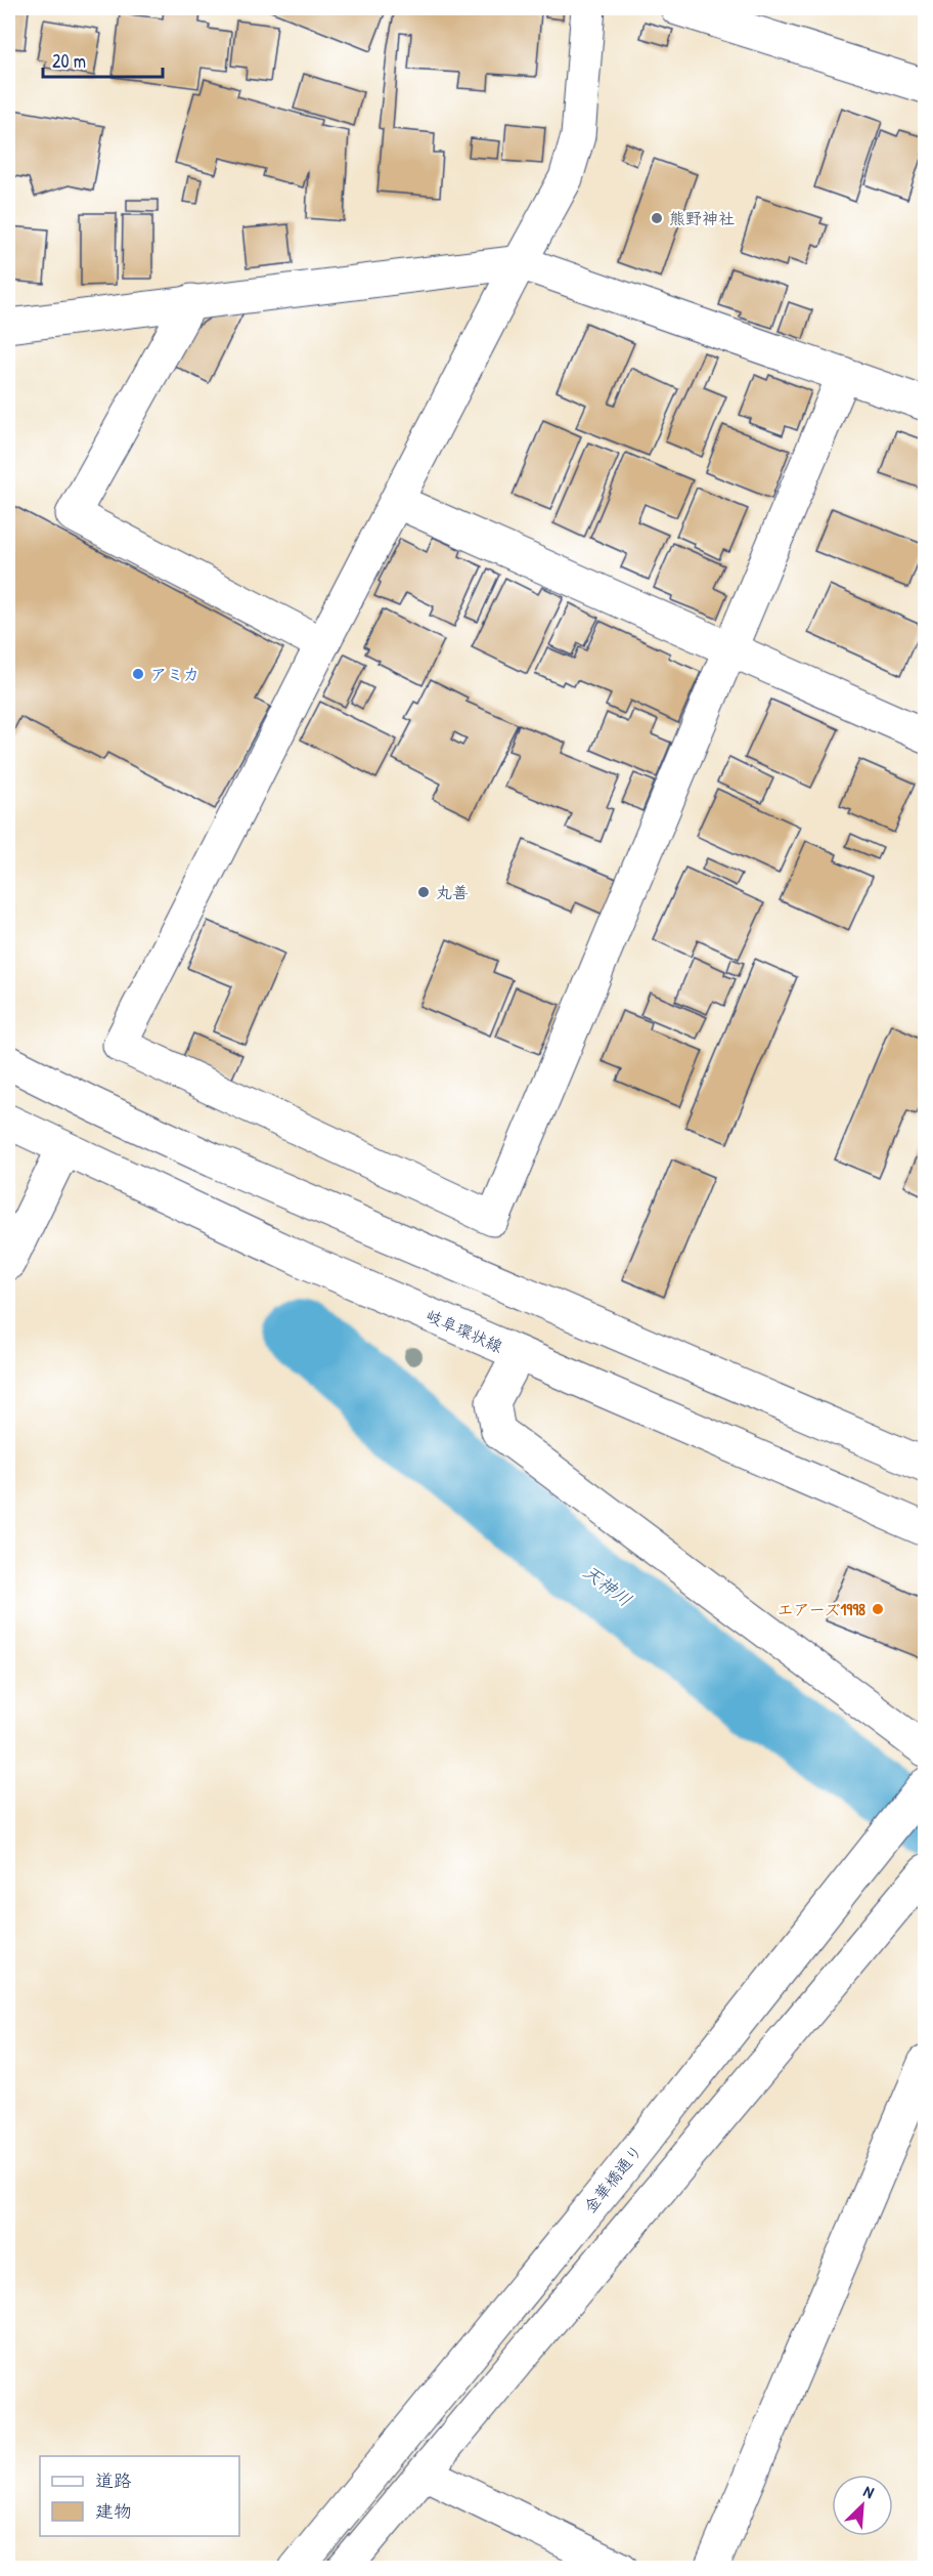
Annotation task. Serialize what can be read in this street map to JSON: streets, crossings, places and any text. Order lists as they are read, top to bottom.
{
  "streets": {
    "street": ["岐阜環状線", "金華橋通り"]
  },
  "water": ["天神川"],
  "places": [
    "熊野神社",
    "アミカ",
    "丸善",
    "エアーズ1998"
  ],
  "legend": ["道路", "建物"],
  "scale_bar": "20 m",
  "north": "top right"
}
